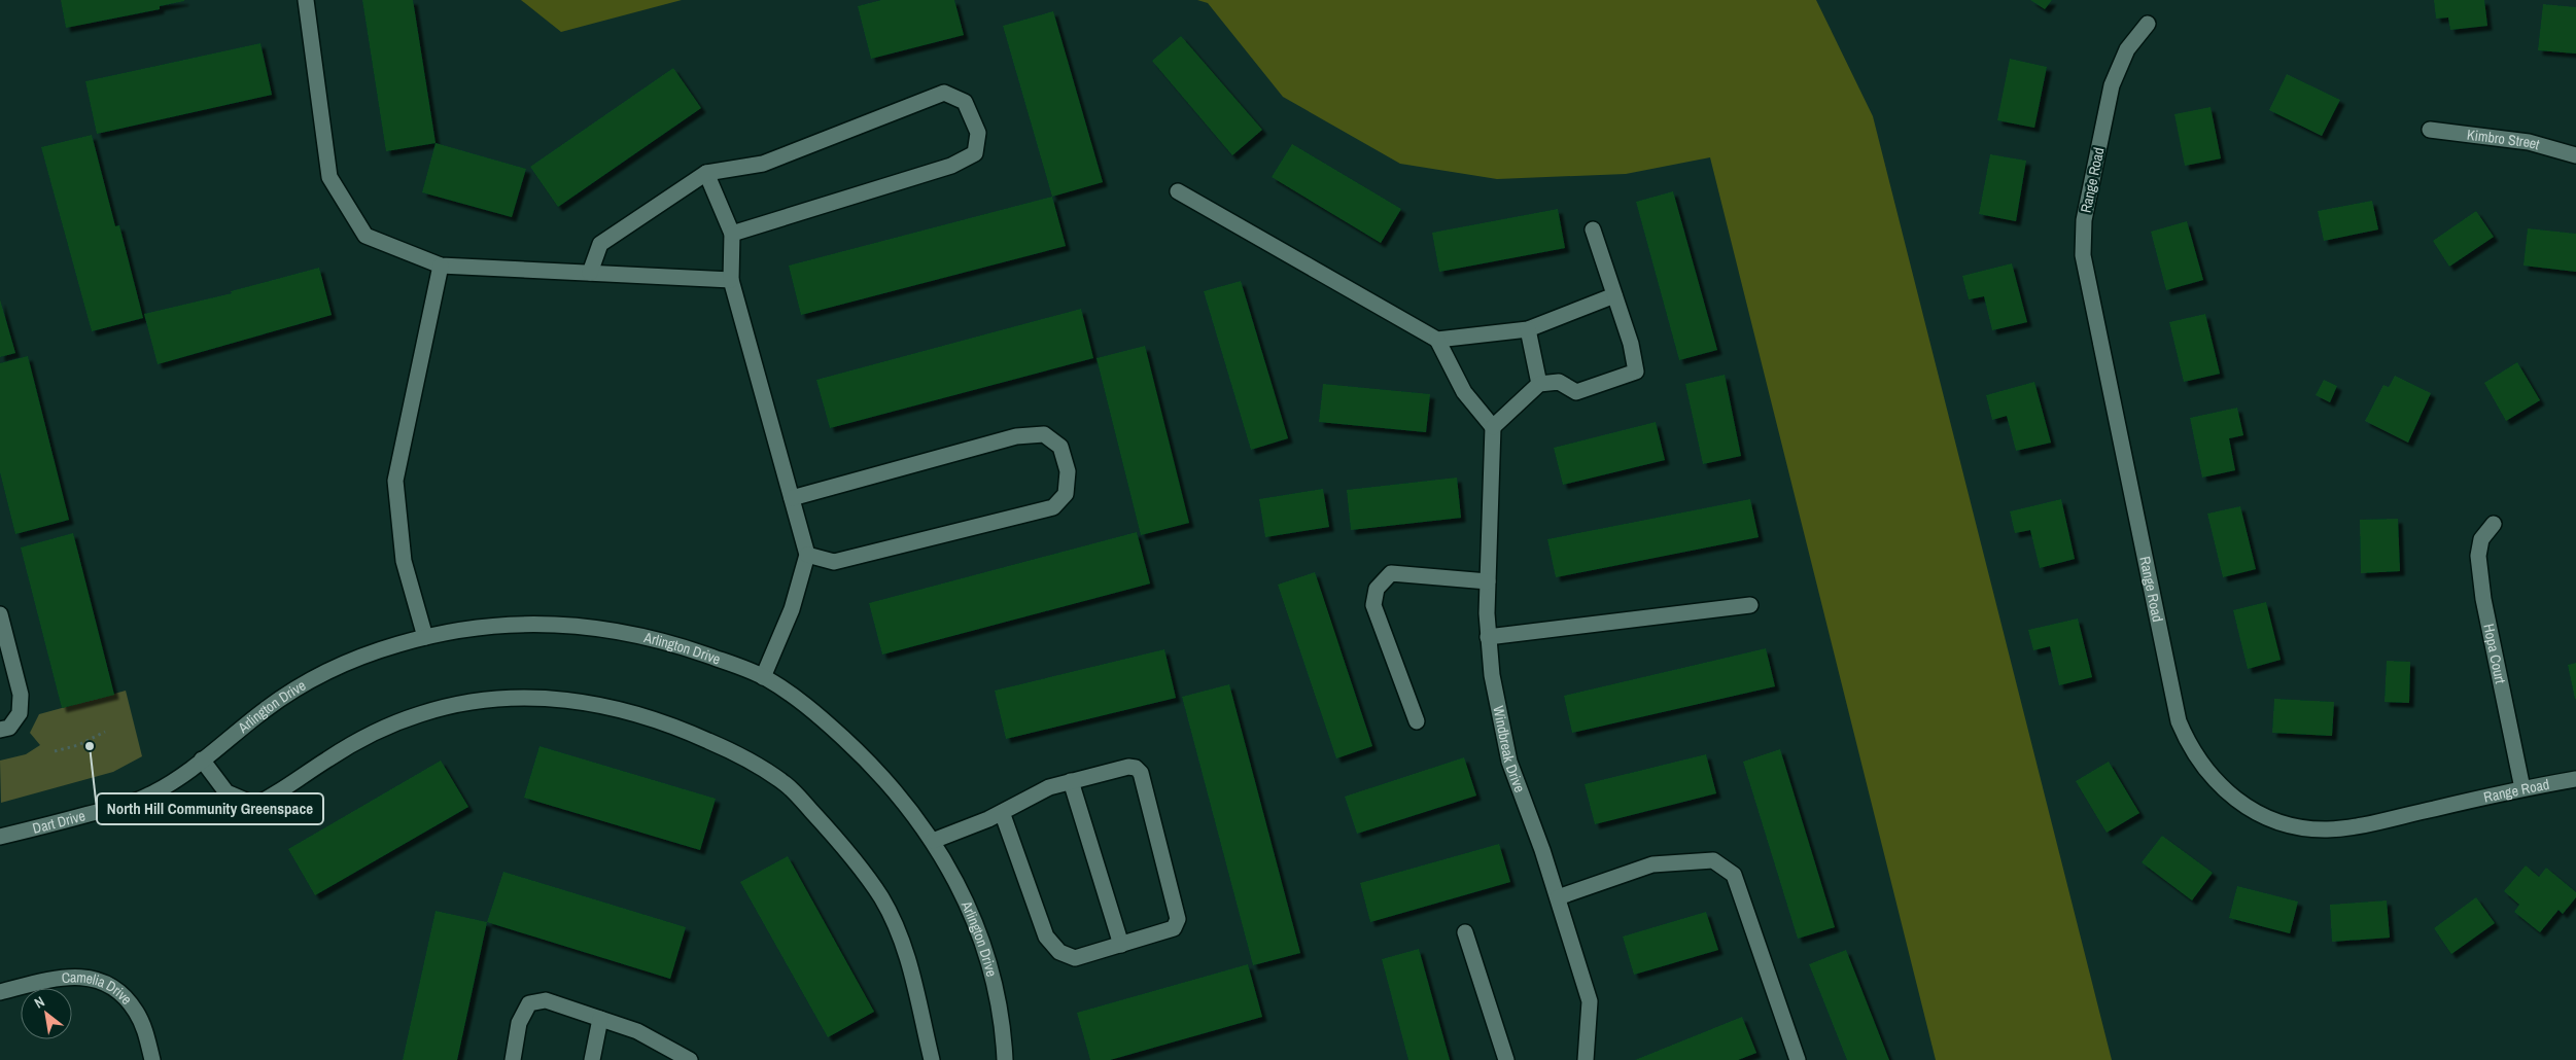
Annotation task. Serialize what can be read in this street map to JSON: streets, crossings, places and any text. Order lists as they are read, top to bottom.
{
  "streets": {
    "street": [
      "Kimbro Street",
      "Range Road",
      "Arlington Drive",
      "Hopa Court",
      "Windbreak Drive",
      "Dart Drive",
      "Camelia Drive"
    ]
  },
  "crossings": [
    ["Range Road", "Hopa Court"],
    ["Arlington Drive", "Dart Drive"]
  ],
  "places": ["North Hill Community Greenspace"],
  "north": "top left"
}
